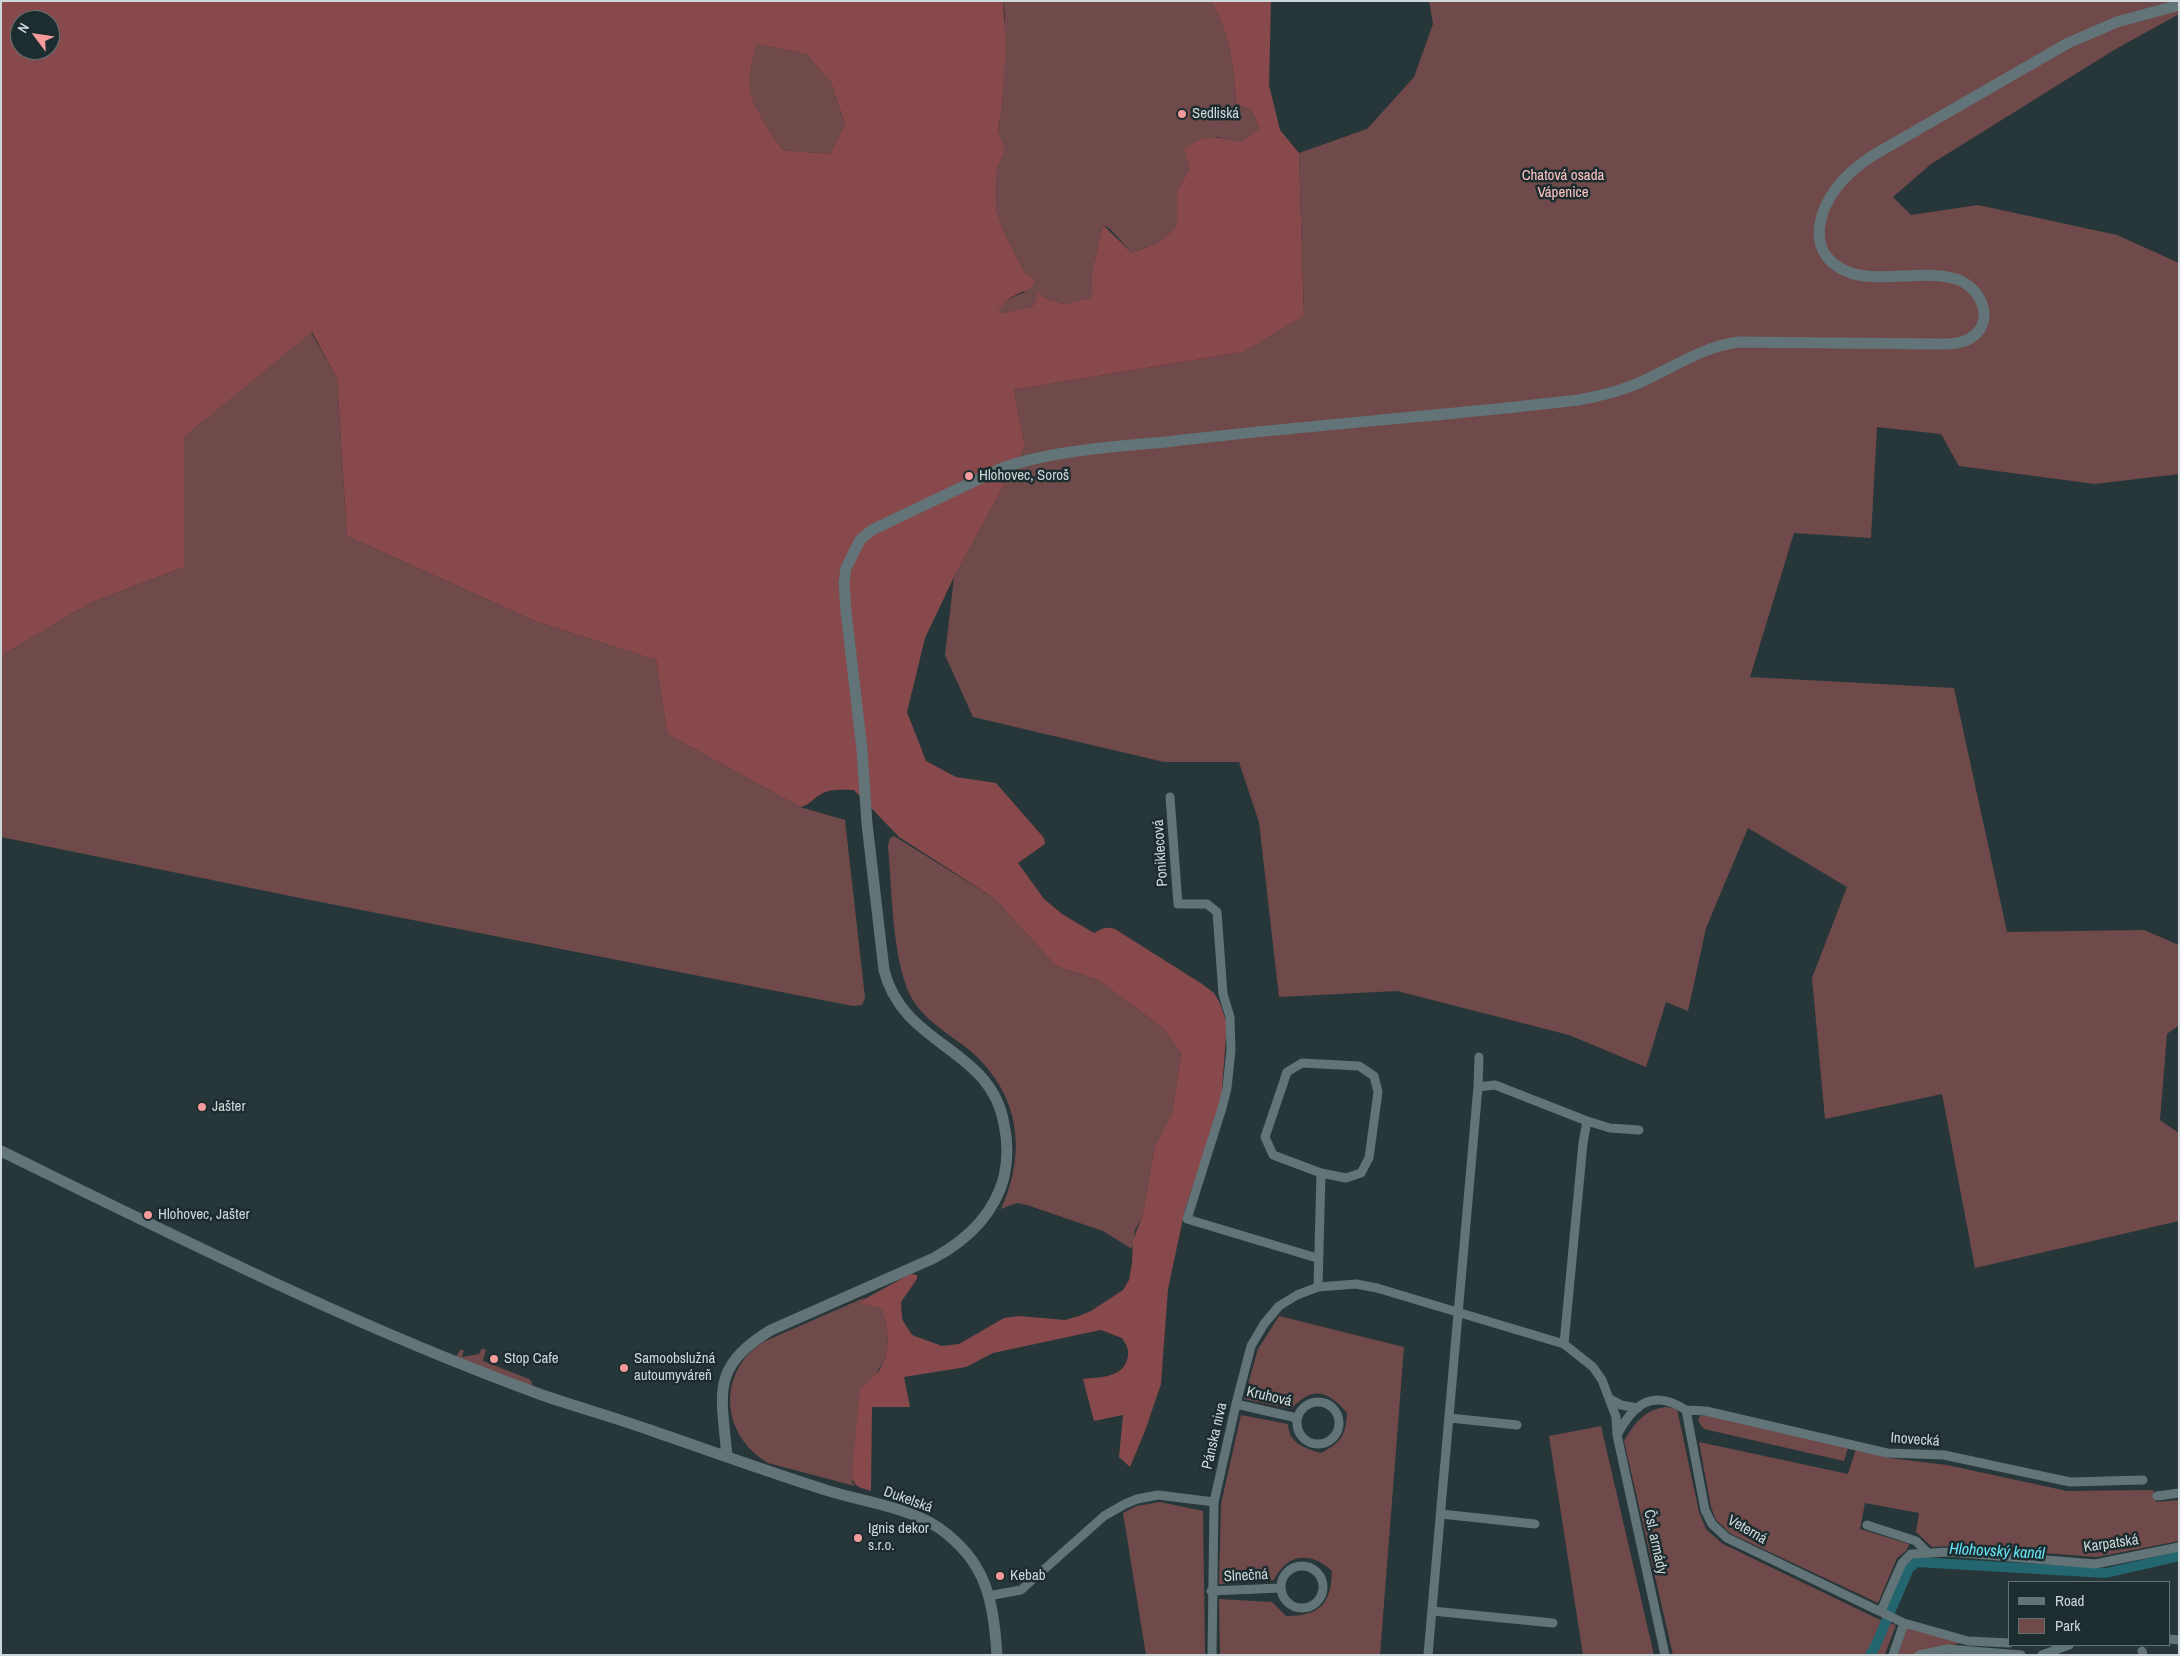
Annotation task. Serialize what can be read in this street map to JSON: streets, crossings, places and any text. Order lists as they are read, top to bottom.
{
  "streets": {
    "main road": ["Dukelská"],
    "street": [
      "Poniklecová",
      "Kruhová",
      "Pánska niva",
      "Inovecká",
      "Veterná",
      "Čsl. armády",
      "Karpatská",
      "Slnečná"
    ]
  },
  "crossings": [
    ["Kruhová", "Pánska niva"],
    ["Pánska niva", "Čsl. armády"],
    ["Pánska niva", "Slnečná"],
    ["Inovecká", "Veterná"],
    ["Veterná", "Karpatská"]
  ],
  "water": ["Hlohovský kanál"],
  "parks": ["Chatová osada Vápenice"],
  "places": [
    "Sedliská",
    "Hlohovec, Soroš",
    "Jašter",
    "Hlohovec, Jašter",
    "Stop Cafe",
    "Samoobslužná autoumyváreň",
    "Ignis dekor s.r.o.",
    "Kebab"
  ],
  "legend": ["Road", "Park"],
  "north": "top left"
}
